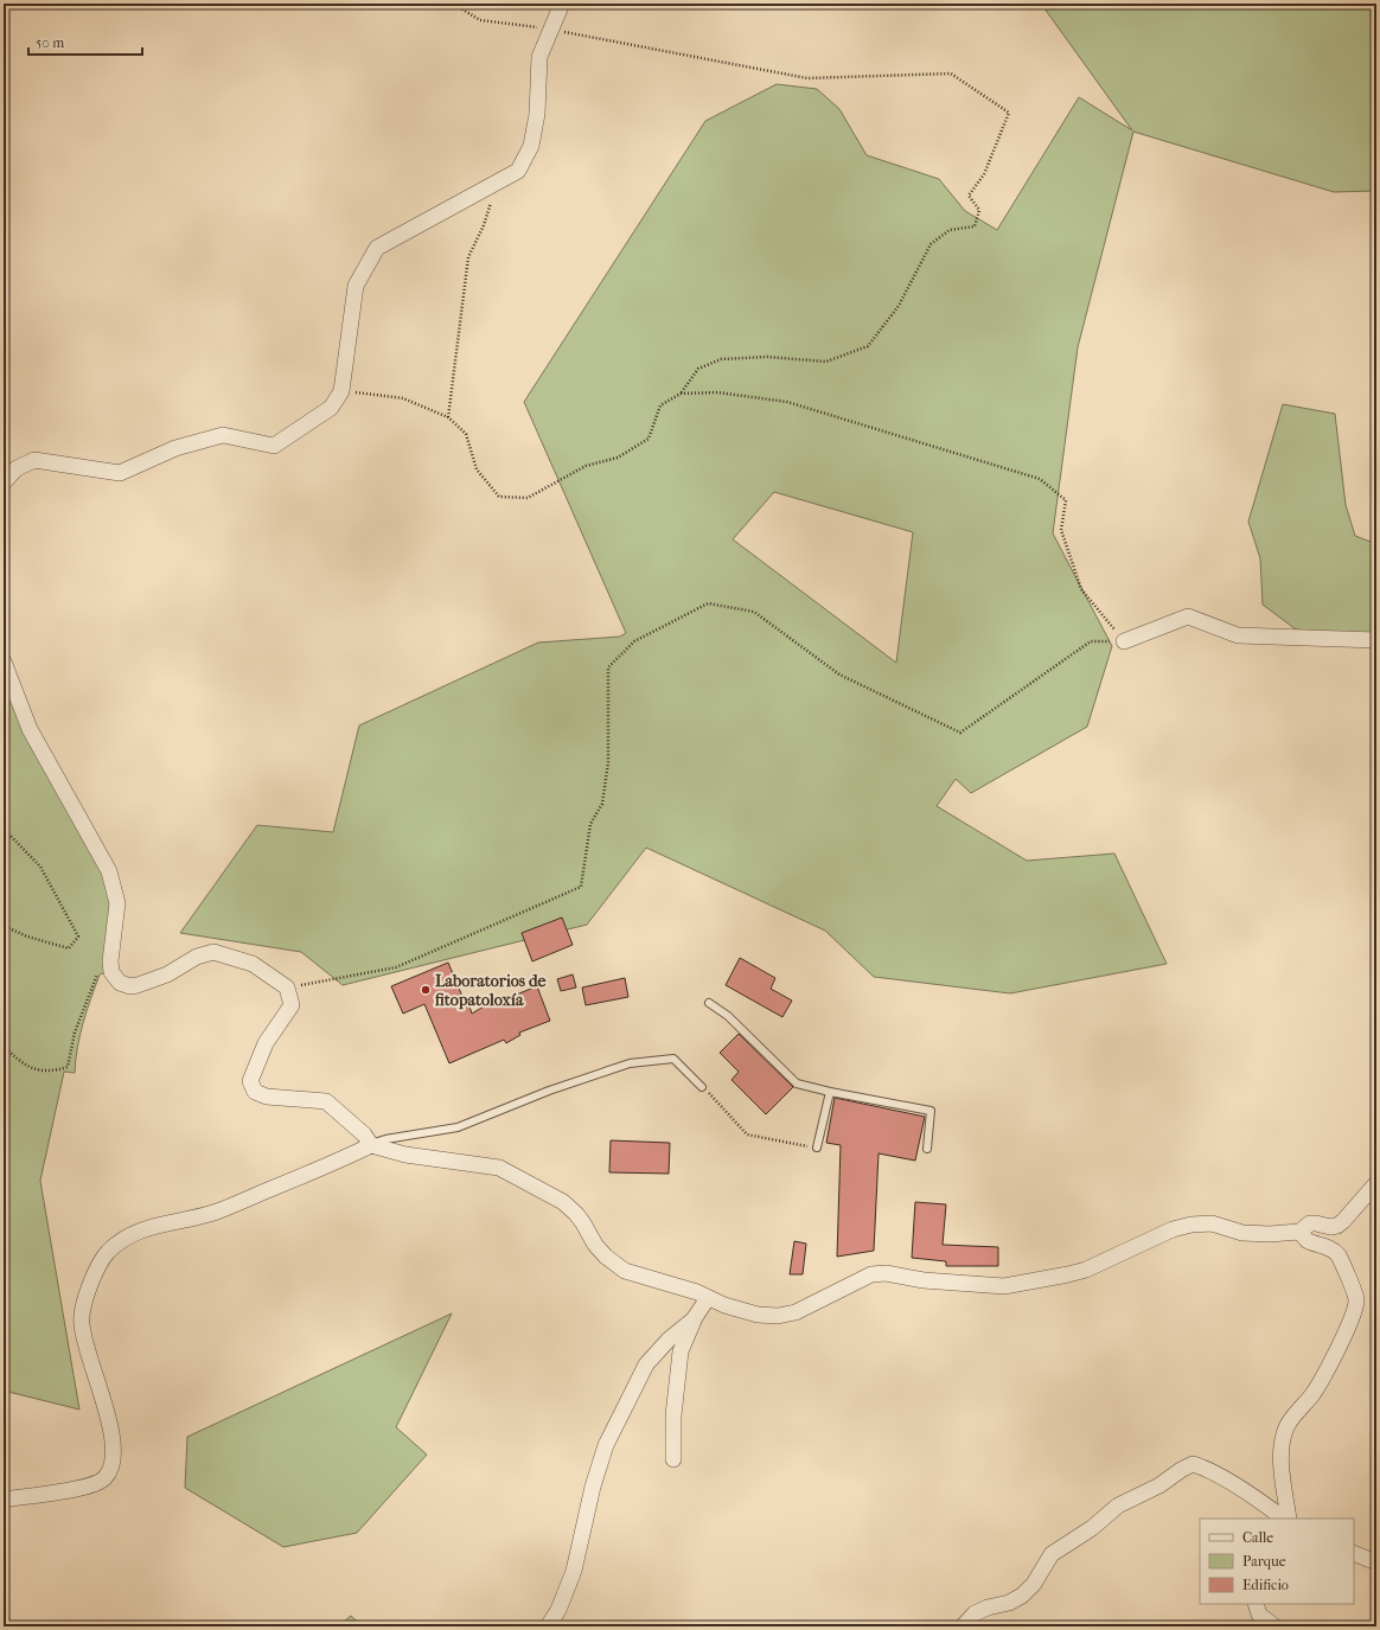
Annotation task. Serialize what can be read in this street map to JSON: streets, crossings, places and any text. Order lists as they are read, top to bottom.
{
  "places": ["Laboratorios de fitopatoloxía"],
  "legend": ["Calle", "Parque", "Edificio"],
  "scale_bar": "50 m"
}
